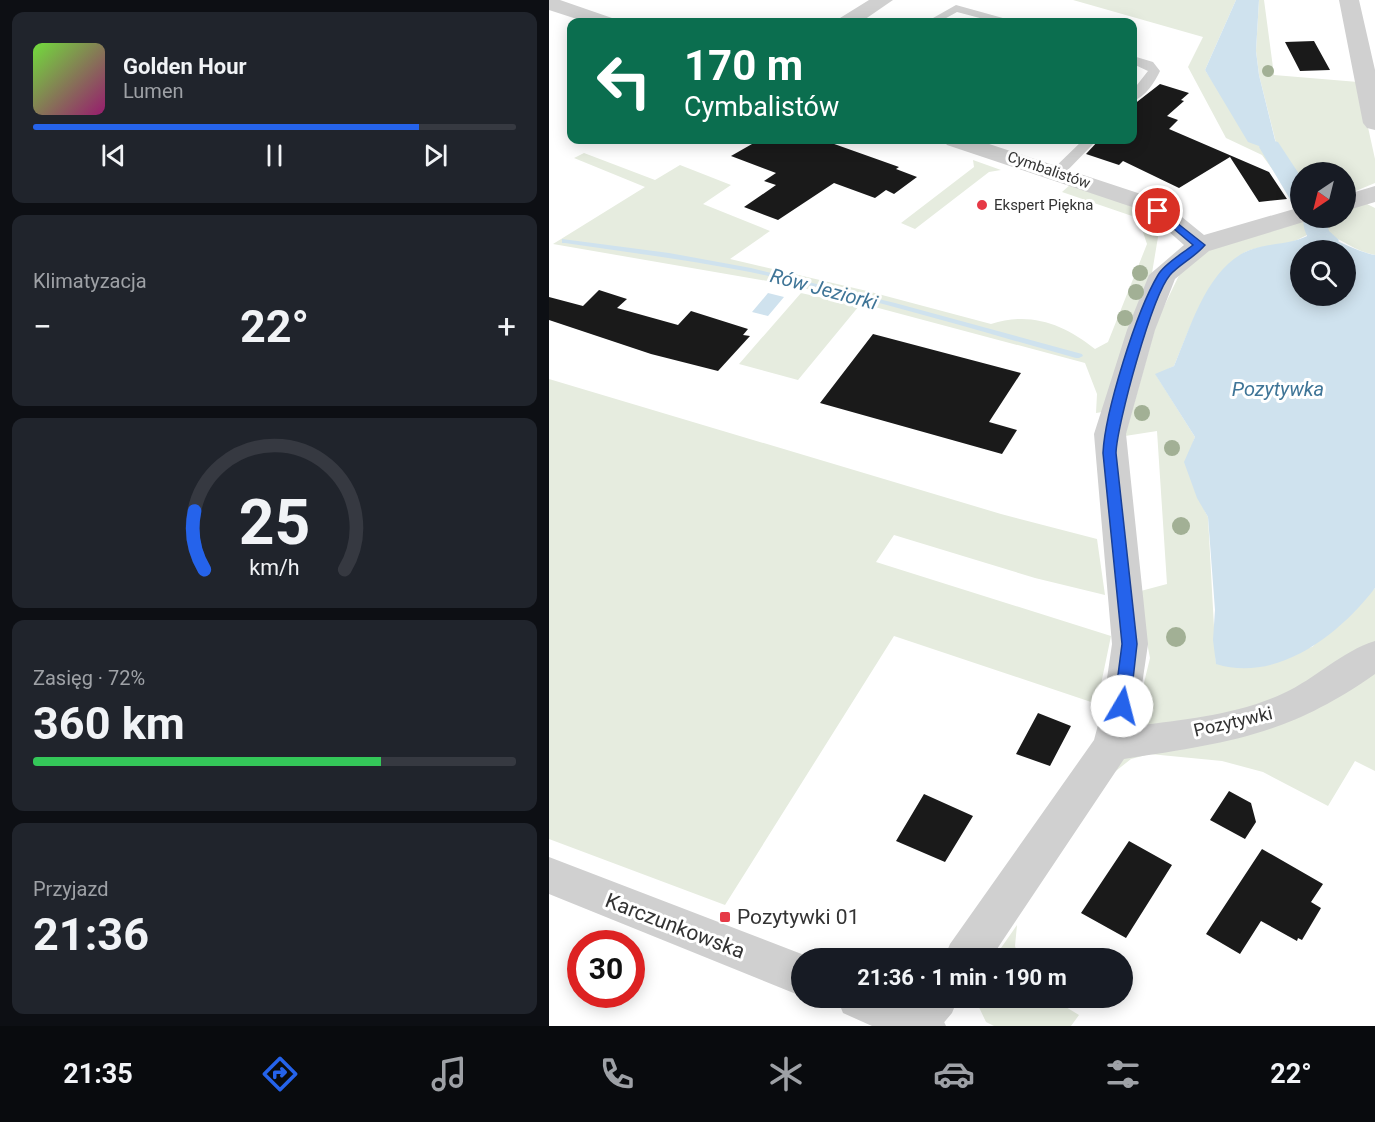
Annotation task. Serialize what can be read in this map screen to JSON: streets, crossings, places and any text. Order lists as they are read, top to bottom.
{
  "streets": {
    "street": ["Cymbalistów", "Pozytywki", "Karczunkowska"]
  },
  "water": ["Rów Jeziorki", "Pozytywka"],
  "places": {
    "other": ["Ekspert Piękna"],
    "transit": ["Pozytywki 01"]
  },
  "north": "bottom left",
  "page": {
    "turn": ["170 m", "Cymbalistów"],
    "song": ["Golden Hour", "Lumen"],
    "tile": [
      "Klimatyzacja",
      ["Zasięg · 72%", "360 km"],
      ["Przyjazd", "21:36"]
    ],
    "heat": ["−", "22°", "+"],
    "limit": "30",
    "trip": "21:36 · 1 min · 190 m",
    "tabs": ["21:35", "22°"],
    "gauge": ["25", "km/h"]
  }
}
